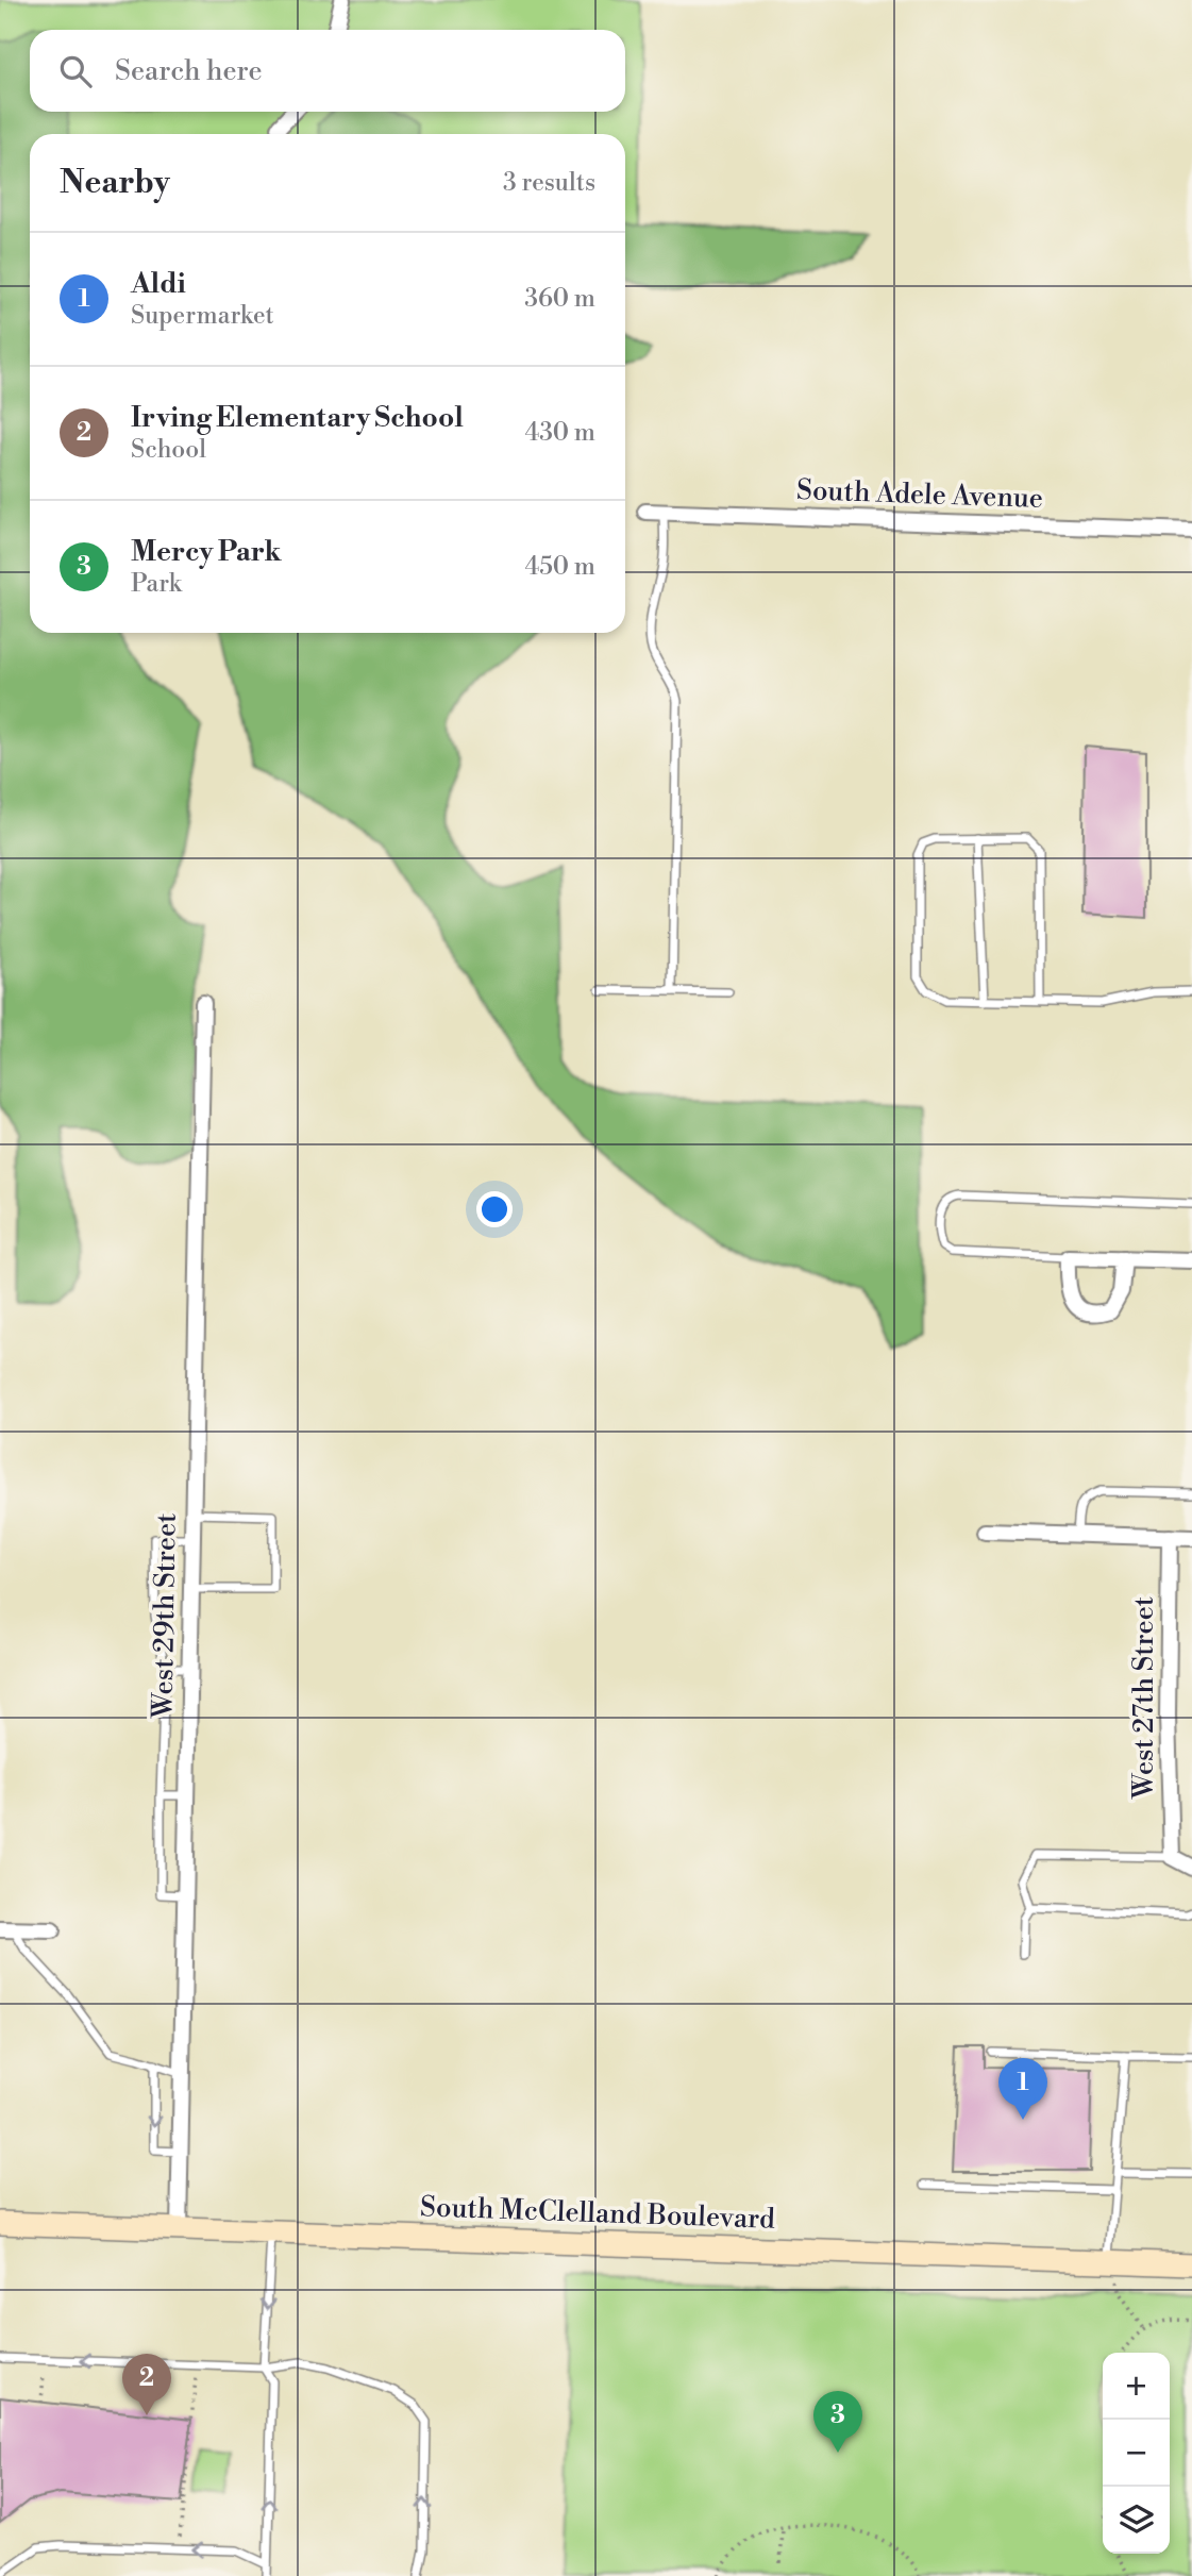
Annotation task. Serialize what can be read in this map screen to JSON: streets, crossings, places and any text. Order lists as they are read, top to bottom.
{
  "streets": {
    "main road": ["South McClelland Boulevard"],
    "street": ["South Adele Avenue", "West 29th Street", "West 27th Street"]
  },
  "crossings": [
    ["West 29th Street", "South McClelland Boulevard"]
  ],
  "page": {
    "search": "Search here",
    "heading": ["Nearby", "3 results"],
    "list": [
      {
        "mark": "1",
        "name": "Aldi",
        "note": "Supermarket",
        "value": "360 m"
      },
      {
        "mark": "2",
        "name": "Irving Elementary School",
        "note": "School",
        "value": "430 m"
      },
      {
        "mark": "3",
        "name": "Mercy Park",
        "note": "Park",
        "value": "450 m"
      }
    ],
    "pins": ["1", "2", "3"],
    "map_buttons": ["+", "−"]
  }
}
